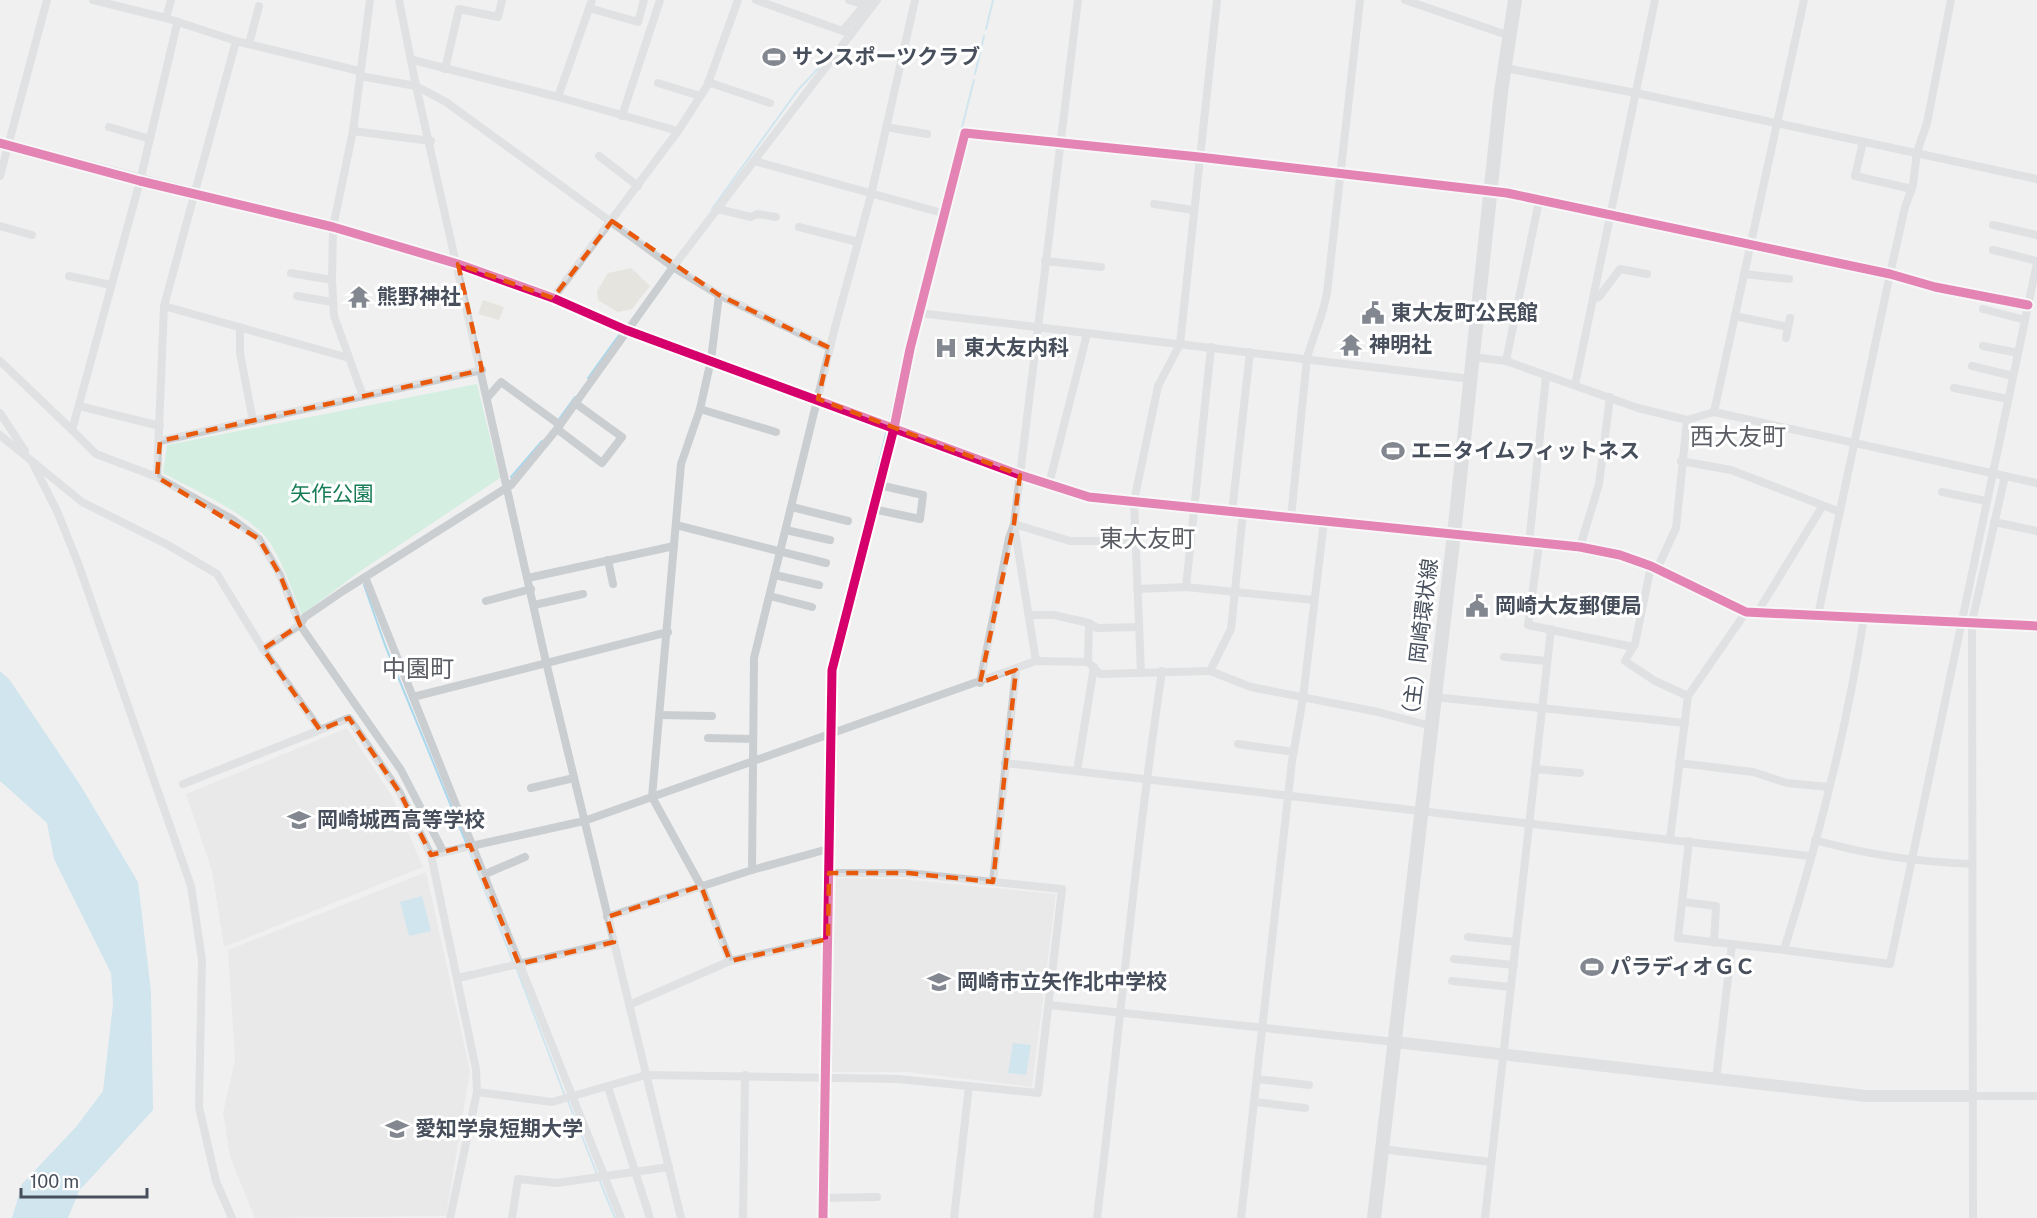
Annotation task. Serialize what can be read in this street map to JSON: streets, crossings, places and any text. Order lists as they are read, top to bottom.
{
  "streets": {
    "main road": ["（主）岡崎環状線"]
  },
  "districts": ["西大友町", "東大友町", "中園町"],
  "parks": ["矢作公園"],
  "places": {
    "sports": ["サンスポーツクラブ", "エニタイムフィットネス", "パラディオＧＣ"],
    "temple": ["熊野神社", "神明社"],
    "public building": ["東大友町公民館", "岡崎大友郵便局"],
    "hospital": ["東大友内科"],
    "school or university": ["岡崎城西高等学校", "岡崎市立矢作北中学校", "愛知学泉短期大学"]
  },
  "scale_bar": "100 m"
}
